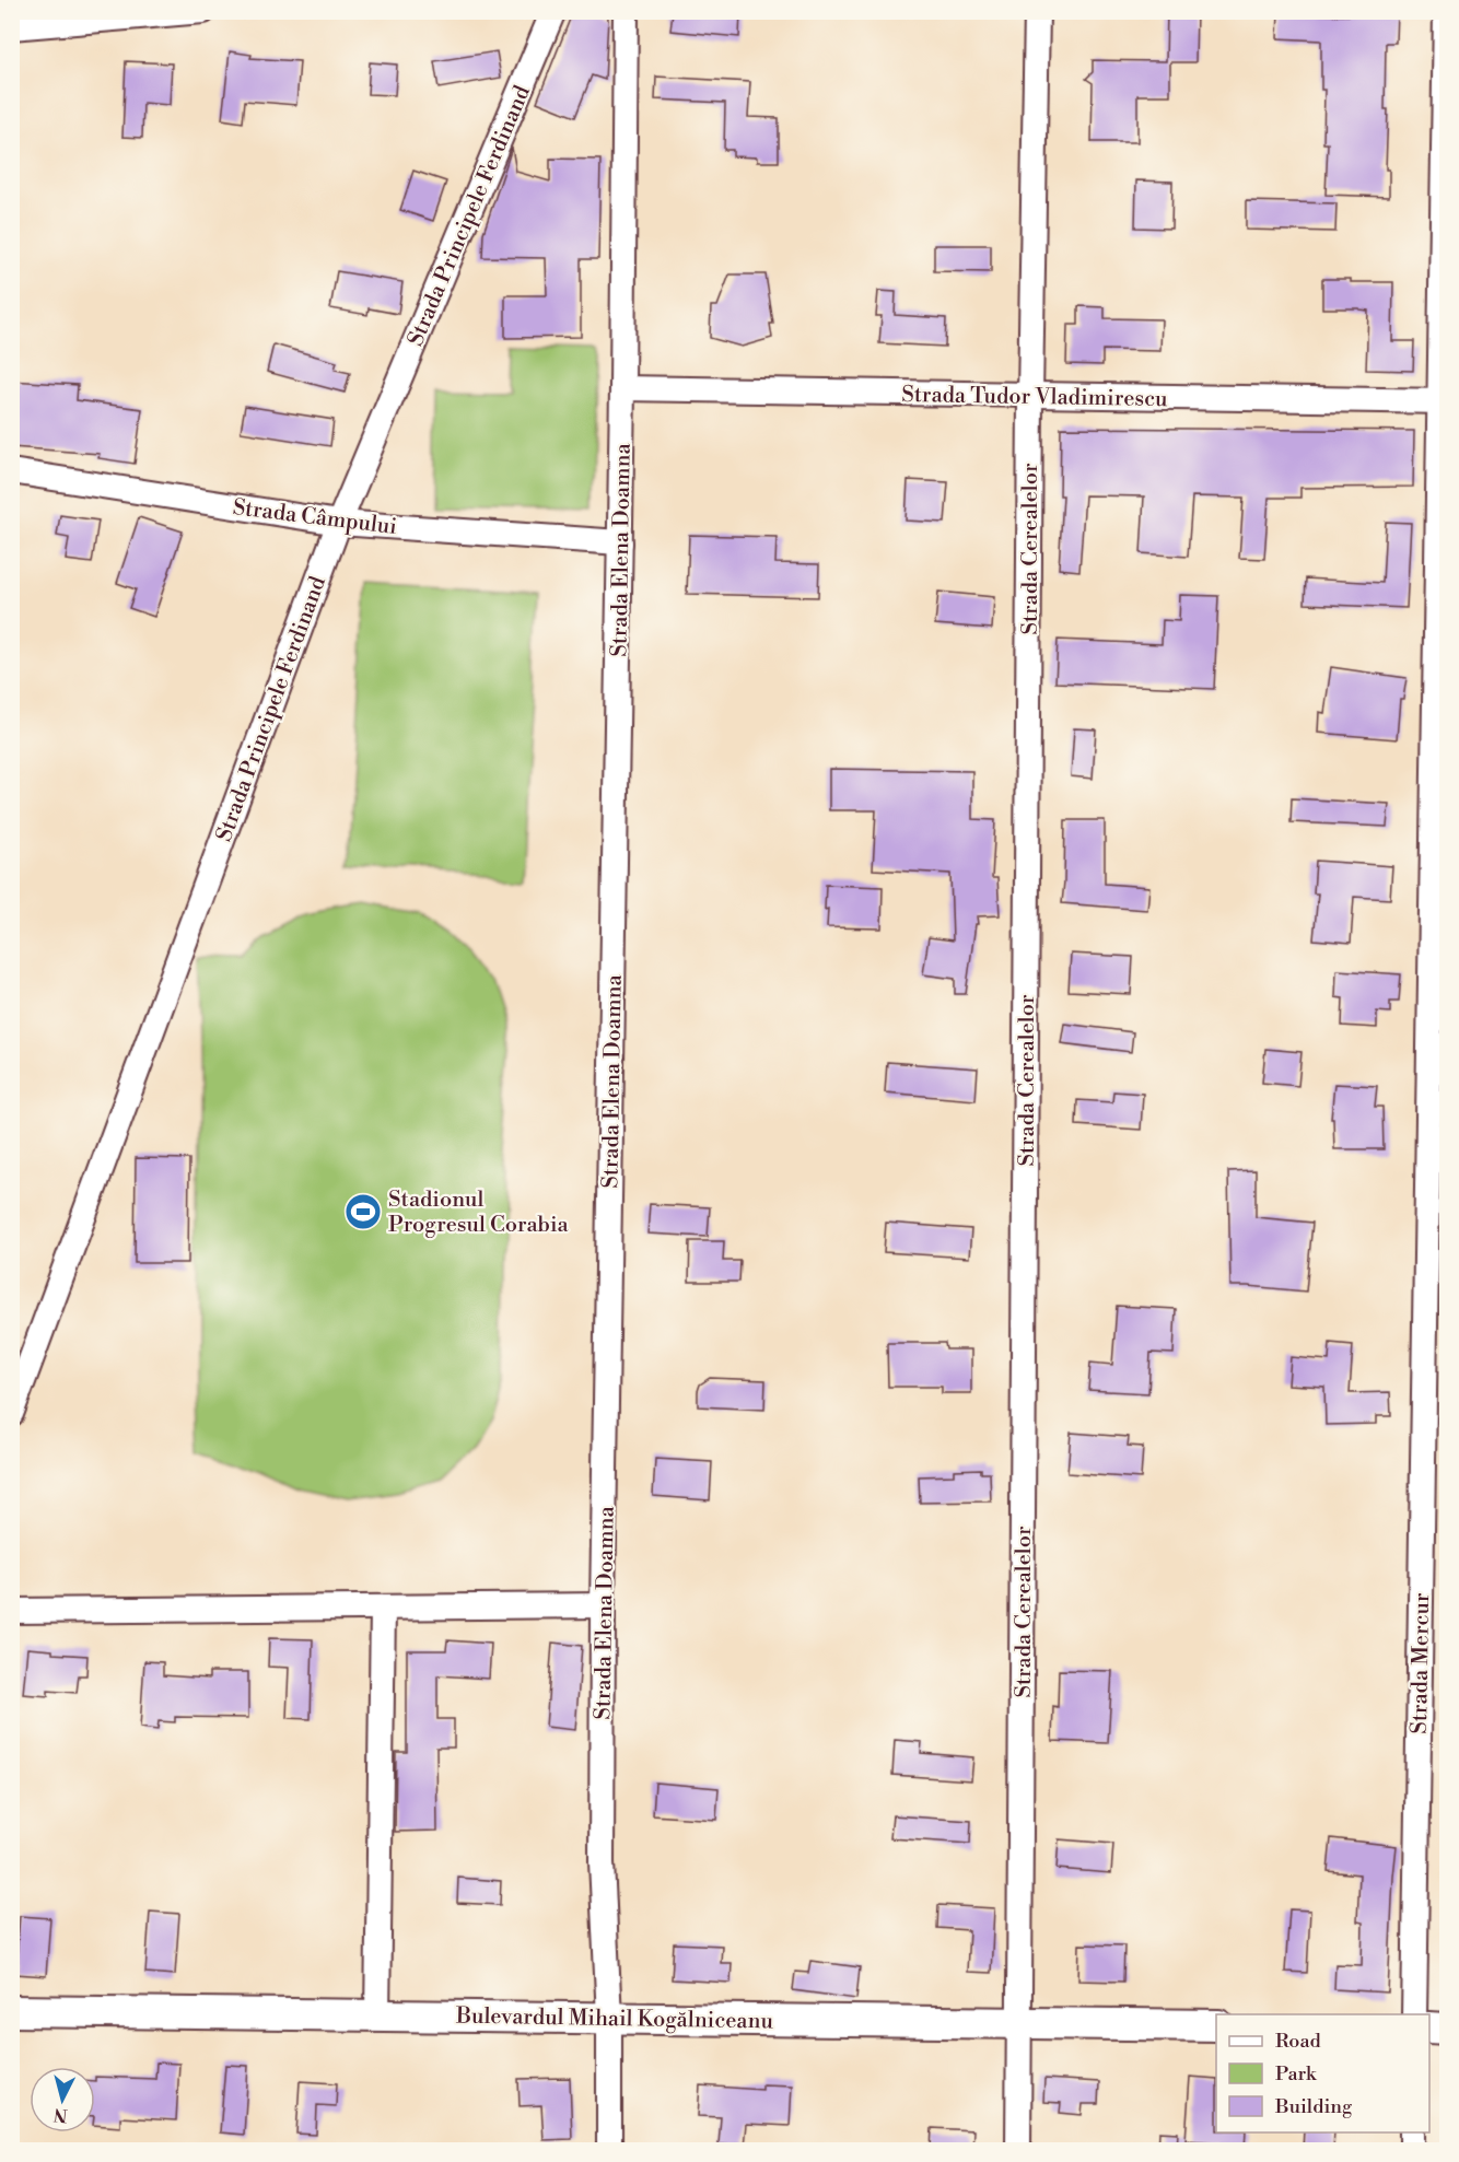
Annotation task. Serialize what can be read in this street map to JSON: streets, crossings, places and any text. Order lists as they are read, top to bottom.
{
  "streets": {
    "main road": ["Bulevardul Mihail Kogălniceanu"],
    "street": [
      "Strada Principele Ferdinand",
      "Strada Tudor Vladimirescu",
      "Strada Câmpului",
      "Strada Cerealelor",
      "Strada Elena Doamna",
      "Strada Mercur"
    ]
  },
  "crossings": [
    ["Strada Principele Ferdinand", "Strada Câmpului"],
    ["Strada Tudor Vladimirescu", "Strada Cerealelor"],
    ["Strada Tudor Vladimirescu", "Strada Elena Doamna"],
    ["Strada Tudor Vladimirescu", "Strada Mercur"],
    ["Strada Câmpului", "Strada Elena Doamna"],
    ["Strada Cerealelor", "Bulevardul Mihail Kogălniceanu"],
    ["Strada Elena Doamna", "Bulevardul Mihail Kogălniceanu"]
  ],
  "places": {
    "sports": ["Stadionul Progresul Corabia"]
  },
  "legend": ["Road", "Park", "Building"],
  "north": "bottom"
}
